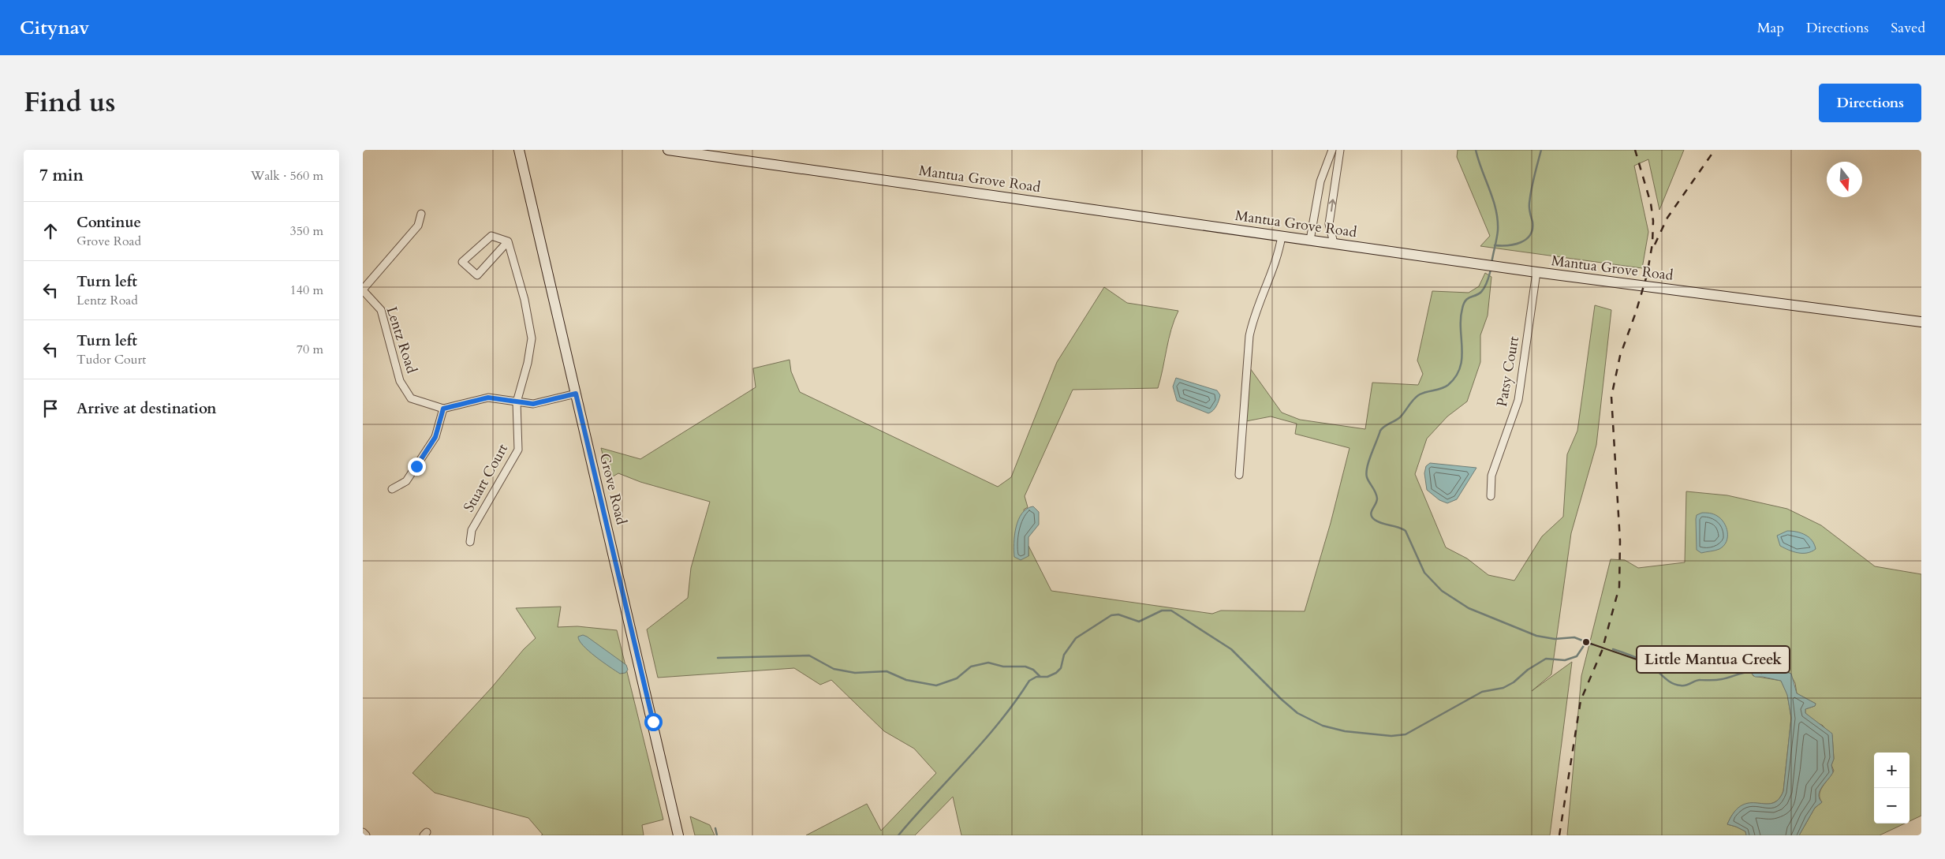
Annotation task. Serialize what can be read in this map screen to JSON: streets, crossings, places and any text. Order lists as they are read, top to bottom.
{
  "streets": {
    "main road": ["Mantua Grove Road", "Grove Road"],
    "street": ["Lentz Road", "Patsy Court", "Stuart Court"]
  },
  "crossings": [
    ["Mantua Grove Road", "Patsy Court"]
  ],
  "places": ["Little Mantua Creek"],
  "north": "bottom",
  "page": {
    "header": "Citynav",
    "nav": ["Map", "Directions", "Saved"],
    "title": "Find us",
    "buttons": "Directions",
    "heading": ["7 min", "Walk · 560 m"],
    "list": [
      ["Continue", "Grove Road", "350 m"],
      ["Turn left", "Lentz Road", "140 m"],
      ["Turn left", "Tudor Court", "70 m"],
      "Arrive at destination"
    ],
    "map_buttons": ["+", "−"]
  }
}
